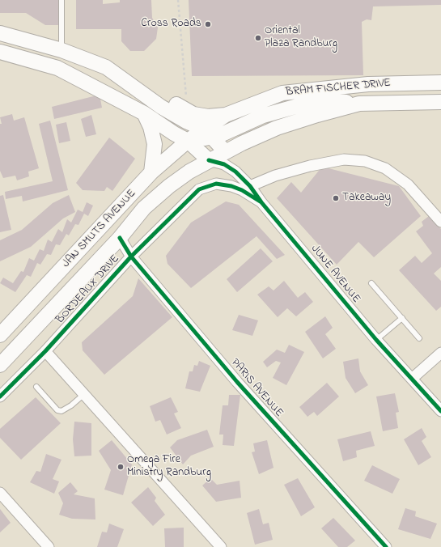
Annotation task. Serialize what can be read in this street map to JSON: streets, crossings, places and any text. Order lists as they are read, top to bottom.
{
  "streets": {
    "main road": ["BRAM FISCHER DRIVE", "JAN SMUTS AVENUE"],
    "street": ["JUNE AVENUE", "BORDEAUX DRIVE", "PARIS AVENUE"]
  },
  "crossings": [
    ["BRAM FISCHER DRIVE", "JAN SMUTS AVENUE"],
    ["BRAM FISCHER DRIVE", "JUNE AVENUE"],
    ["JAN SMUTS AVENUE", "JUNE AVENUE"],
    ["JAN SMUTS AVENUE", "PARIS AVENUE"],
    ["JUNE AVENUE", "BORDEAUX DRIVE"],
    ["BORDEAUX DRIVE", "PARIS AVENUE"]
  ],
  "places": [
    "Cross Roads",
    "Oriental Plaza Randburg",
    "Takeaway",
    "Omega Fire Ministry Randburg"
  ]
}
